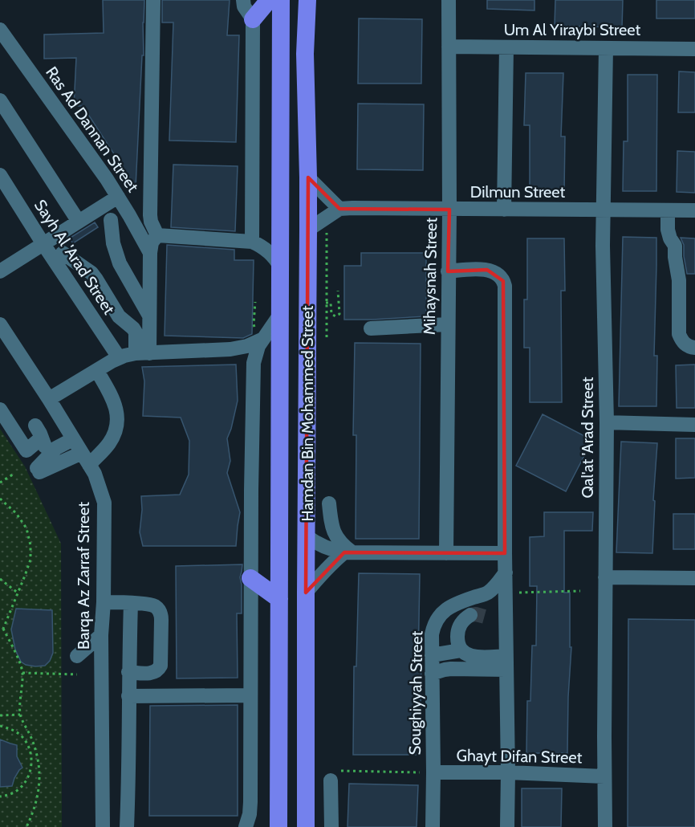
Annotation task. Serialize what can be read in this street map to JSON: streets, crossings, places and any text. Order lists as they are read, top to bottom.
{
  "streets": {
    "main road": ["Hamdan Bin Mohammed Street"],
    "street": [
      "Um Al Yiraybi Street",
      "Ras Ad Dannan Street",
      "Dilmun Street",
      "Sayh Al 'Arad Street",
      "Mihaysnah Street",
      "Qal'at 'Arad Street",
      "Barqa Az Zarraf Street",
      "Soughiyyah Street",
      "Ghayt Difan Street"
    ]
  },
  "crossings": [
    ["Um Al Yiraybi Street", "Mihaysnah Street"],
    ["Um Al Yiraybi Street", "Qal'at 'Arad Street"],
    ["Dilmun Street", "Mihaysnah Street"],
    ["Dilmun Street", "Qal'at 'Arad Street"],
    ["Qal'at 'Arad Street", "Ghayt Difan Street"],
    ["Soughiyyah Street", "Ghayt Difan Street"]
  ]
}
